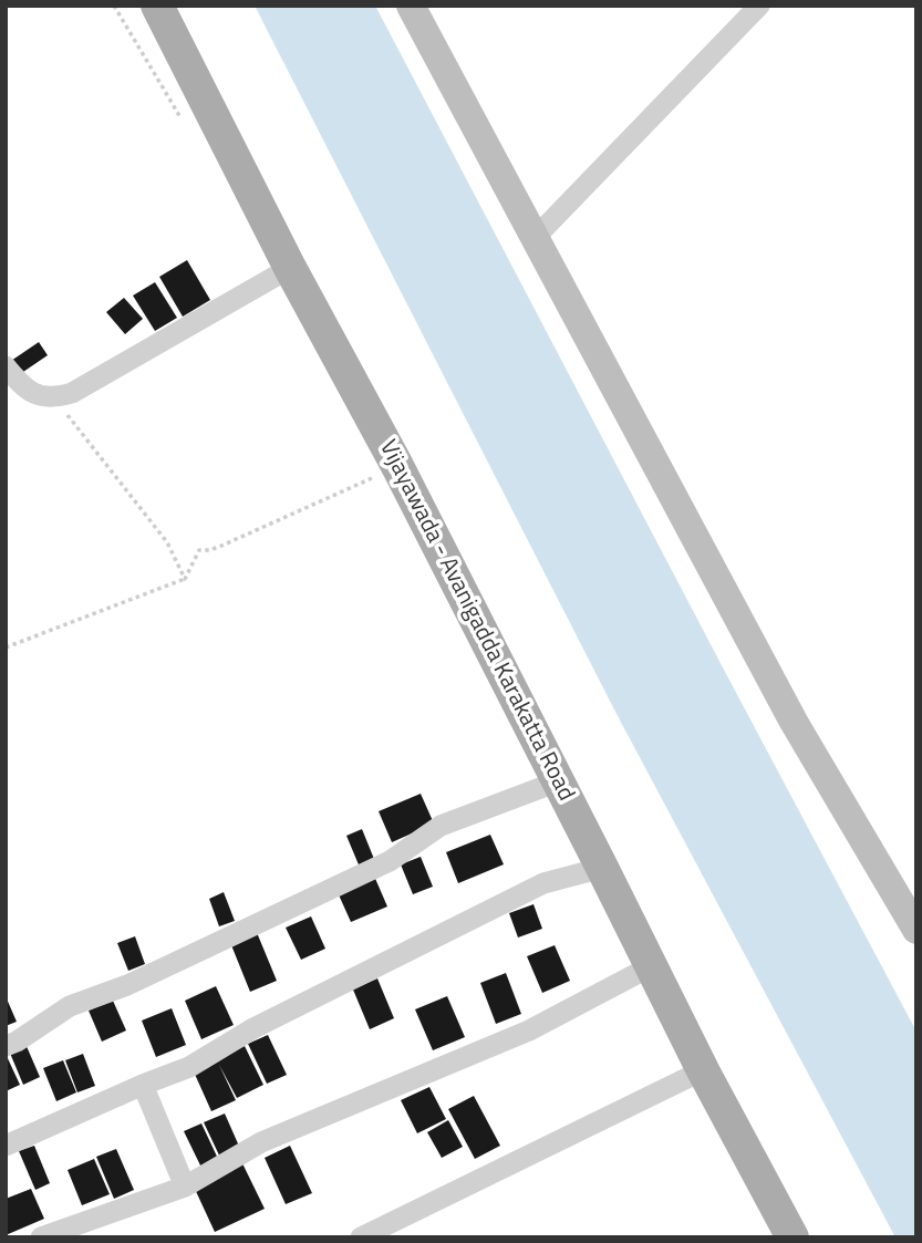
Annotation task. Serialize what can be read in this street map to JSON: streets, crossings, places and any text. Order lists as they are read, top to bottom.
{
  "streets": {
    "main road": ["Vijayawada - Avanigadda Karakatta Road"]
  }
}
